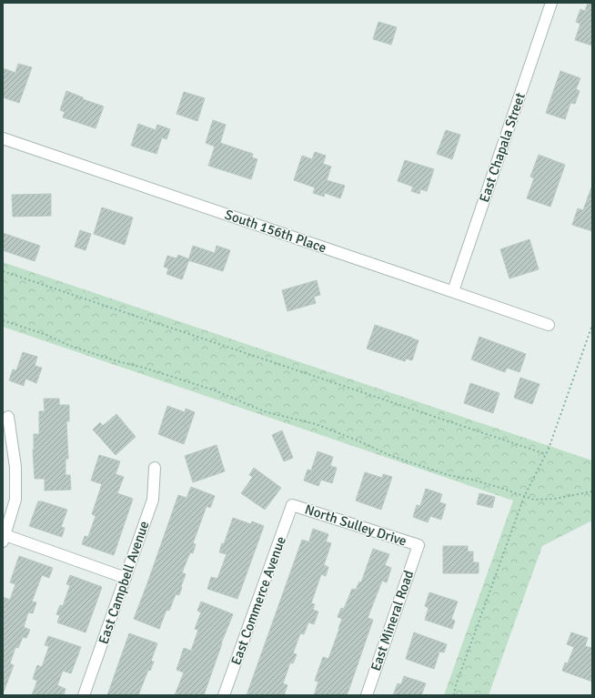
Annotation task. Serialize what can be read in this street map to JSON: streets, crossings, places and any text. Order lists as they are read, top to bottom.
{
  "streets": {
    "street": [
      "East Chapala Street",
      "South 156th Place",
      "North Sulley Drive",
      "East Campbell Avenue",
      "East Commerce Avenue",
      "East Mineral Road"
    ]
  },
  "crossings": [
    ["East Chapala Street", "South 156th Place"],
    ["North Sulley Drive", "East Commerce Avenue"],
    ["North Sulley Drive", "East Mineral Road"]
  ]
}
